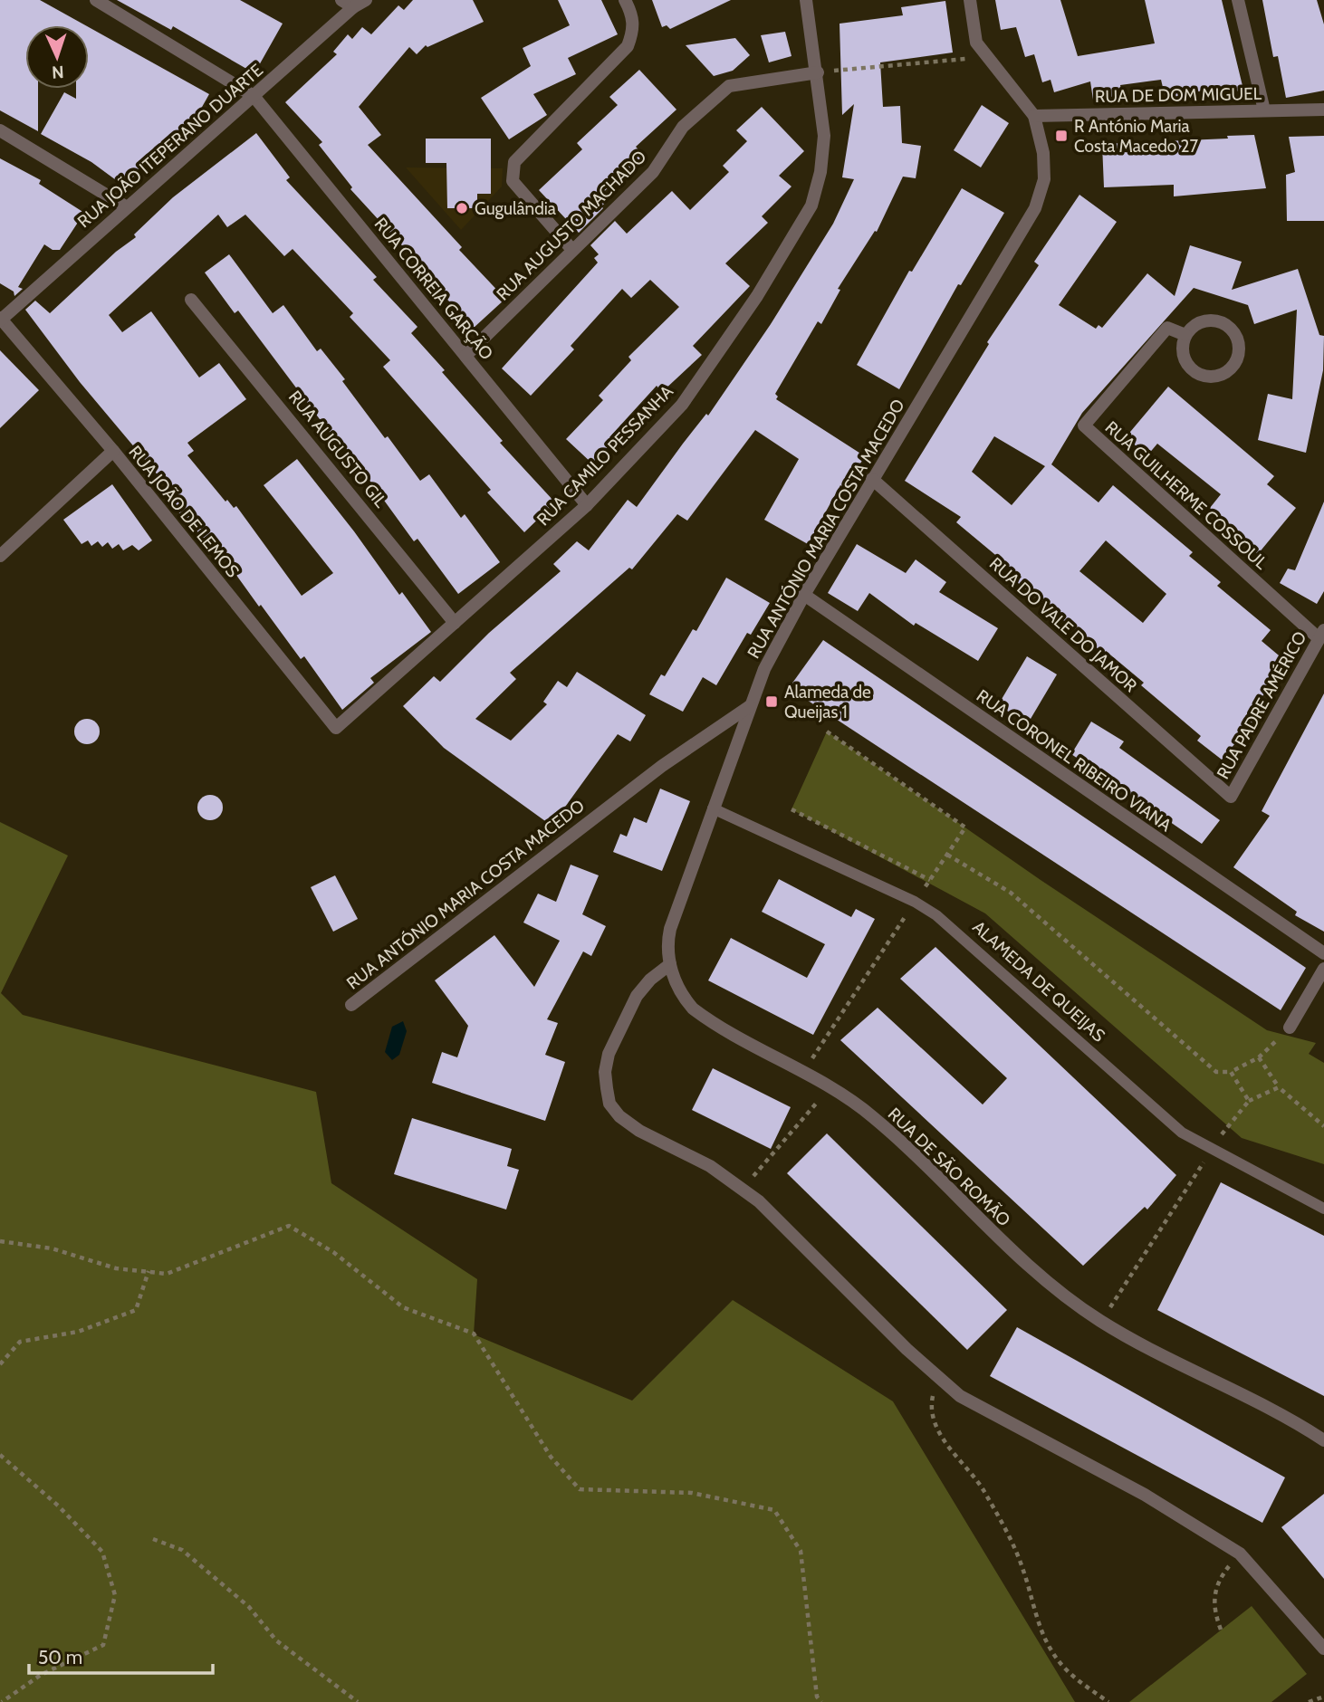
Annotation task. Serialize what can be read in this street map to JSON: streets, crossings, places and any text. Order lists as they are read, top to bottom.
{
  "streets": {
    "street": [
      "RUA DE DOM MIGUEL",
      "RUA JOÃO ITEPERANO DUARTE",
      "RUA AUGUSTO MACHADO",
      "RUA CORREIA GARÇÃO",
      "RUA AUGUSTO GIL",
      "RUA CAMILO PESSANHA",
      "RUA GUILHERME COSSOUL",
      "RUA JOÃO DE LEMOS",
      "RUA ANTÓNIO MARIA COSTA MACEDO",
      "RUA DO VALE DO JAMOR",
      "RUA PADRE AMÉRICO",
      "RUA CORONEL RIBEIRO VIANA",
      "RUA DE SÃO ROMÃO"
    ],
    "lane": ["ALAMEDA DE QUEIJAS"]
  },
  "crossings": [
    ["RUA DE DOM MIGUEL", "RUA ANTÓNIO MARIA COSTA MACEDO"],
    ["RUA JOÃO ITEPERANO DUARTE", "RUA CORREIA GARÇÃO"],
    ["RUA JOÃO ITEPERANO DUARTE", "RUA JOÃO DE LEMOS"],
    ["RUA AUGUSTO MACHADO", "RUA CORREIA GARÇÃO"],
    ["RUA AUGUSTO MACHADO", "RUA CAMILO PESSANHA"],
    ["RUA CORREIA GARÇÃO", "RUA CAMILO PESSANHA"],
    ["RUA AUGUSTO GIL", "RUA CAMILO PESSANHA"],
    ["RUA CAMILO PESSANHA", "RUA JOÃO DE LEMOS"],
    ["RUA GUILHERME COSSOUL", "RUA PADRE AMÉRICO"],
    ["RUA ANTÓNIO MARIA COSTA MACEDO", "RUA DO VALE DO JAMOR"],
    ["RUA ANTÓNIO MARIA COSTA MACEDO", "RUA CORONEL RIBEIRO VIANA"],
    ["RUA ANTÓNIO MARIA COSTA MACEDO", "RUA DE SÃO ROMÃO"],
    ["RUA DO VALE DO JAMOR", "RUA PADRE AMÉRICO"],
    ["ALAMEDA DE QUEIJAS", "RUA DE SÃO ROMÃO"]
  ],
  "places": {
    "transit": ["R António Maria Costa Macedo 27", "Alameda de Queijas 1"],
    "other": ["Gugulândia"]
  },
  "scale_bar": "50 m",
  "north": "bottom"
}
